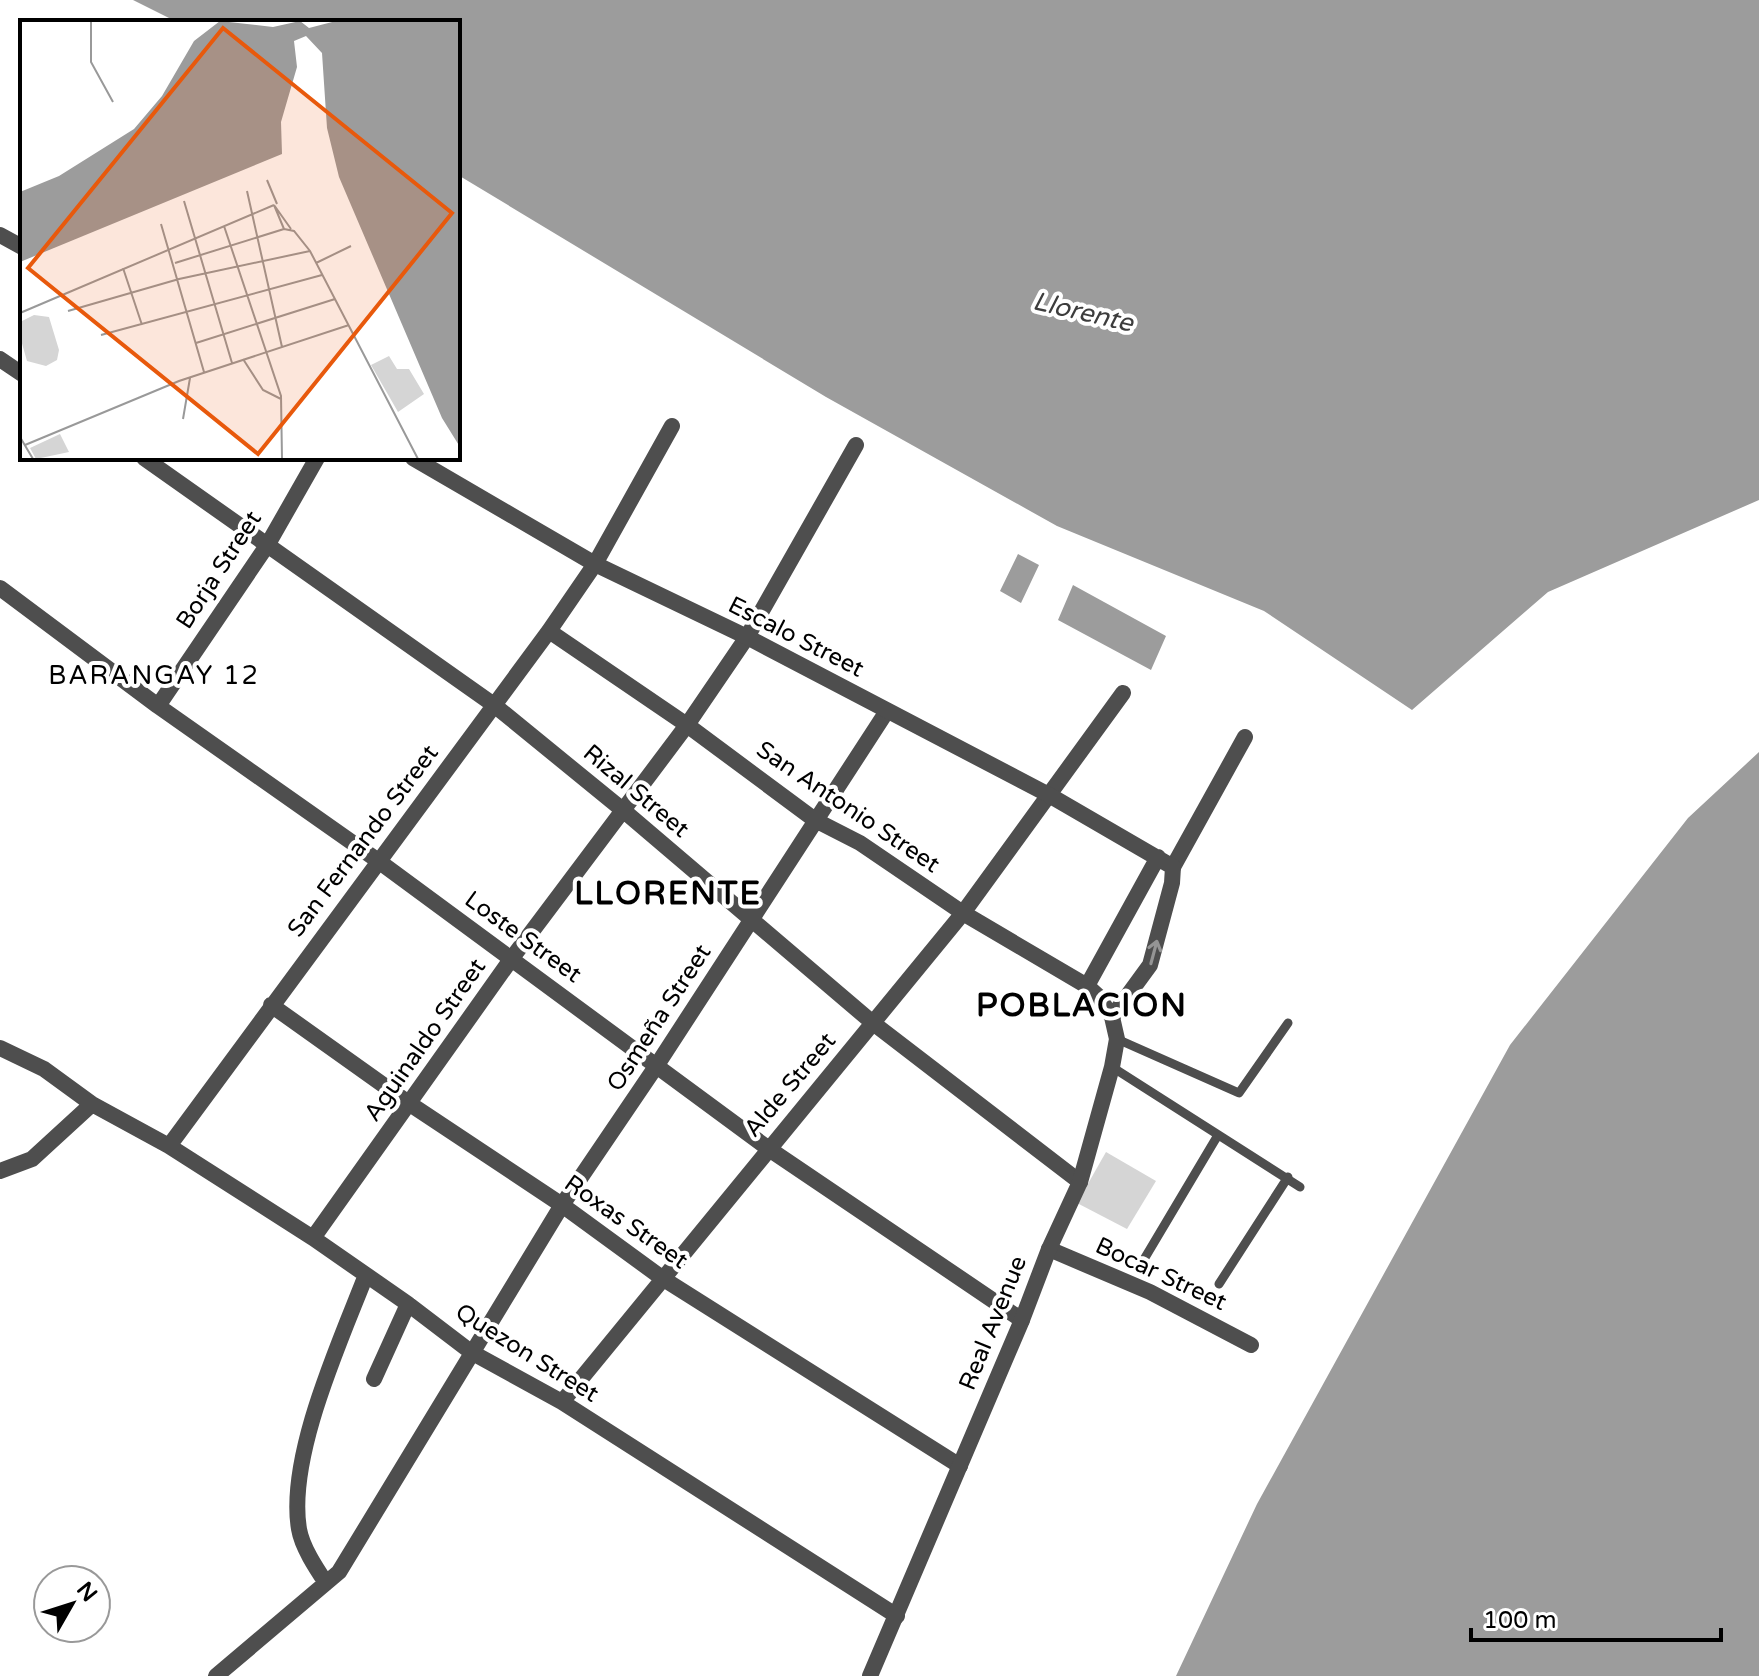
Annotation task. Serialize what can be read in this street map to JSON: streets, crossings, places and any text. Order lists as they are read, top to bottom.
{
  "streets": {
    "street": [
      "Borja Street",
      "Escalo Street",
      "Rizal Street",
      "San Antonio Street",
      "San Fernando Street",
      "Loste Street",
      "Osmeña Street",
      "Aguinaldo Street",
      "Alde Street",
      "Roxas Street",
      "Bocar Street",
      "Real Avenue",
      "Quezon Street"
    ]
  },
  "crossings": [
    ["Borja Street", "Rizal Street"],
    ["Borja Street", "Loste Street"],
    ["Escalo Street", "San Fernando Street"],
    ["Escalo Street", "Osmeña Street"],
    ["Escalo Street", "Aguinaldo Street"],
    ["Escalo Street", "Alde Street"],
    ["Rizal Street", "San Fernando Street"],
    ["Rizal Street", "Osmeña Street"],
    ["Rizal Street", "Aguinaldo Street"],
    ["Rizal Street", "Alde Street"],
    ["Rizal Street", "Real Avenue"],
    ["San Antonio Street", "San Fernando Street"],
    ["San Antonio Street", "Osmeña Street"],
    ["San Antonio Street", "Aguinaldo Street"],
    ["San Antonio Street", "Alde Street"],
    ["San Antonio Street", "Real Avenue"],
    ["San Fernando Street", "Loste Street"],
    ["San Fernando Street", "Roxas Street"],
    ["San Fernando Street", "Quezon Street"],
    ["Loste Street", "Osmeña Street"],
    ["Loste Street", "Aguinaldo Street"],
    ["Loste Street", "Alde Street"],
    ["Loste Street", "Real Avenue"],
    ["Osmeña Street", "Roxas Street"],
    ["Osmeña Street", "Quezon Street"],
    ["Aguinaldo Street", "Roxas Street"],
    ["Aguinaldo Street", "Quezon Street"],
    ["Alde Street", "Roxas Street"],
    ["Alde Street", "Quezon Street"],
    ["Roxas Street", "Real Avenue"],
    ["Bocar Street", "Real Avenue"],
    ["Real Avenue", "Quezon Street"]
  ],
  "districts": ["BARANGAY 12", "LLORENTE", "POBLACION"],
  "water": ["Llorente"],
  "scale_bar": "100 m",
  "north": "top right"
}
